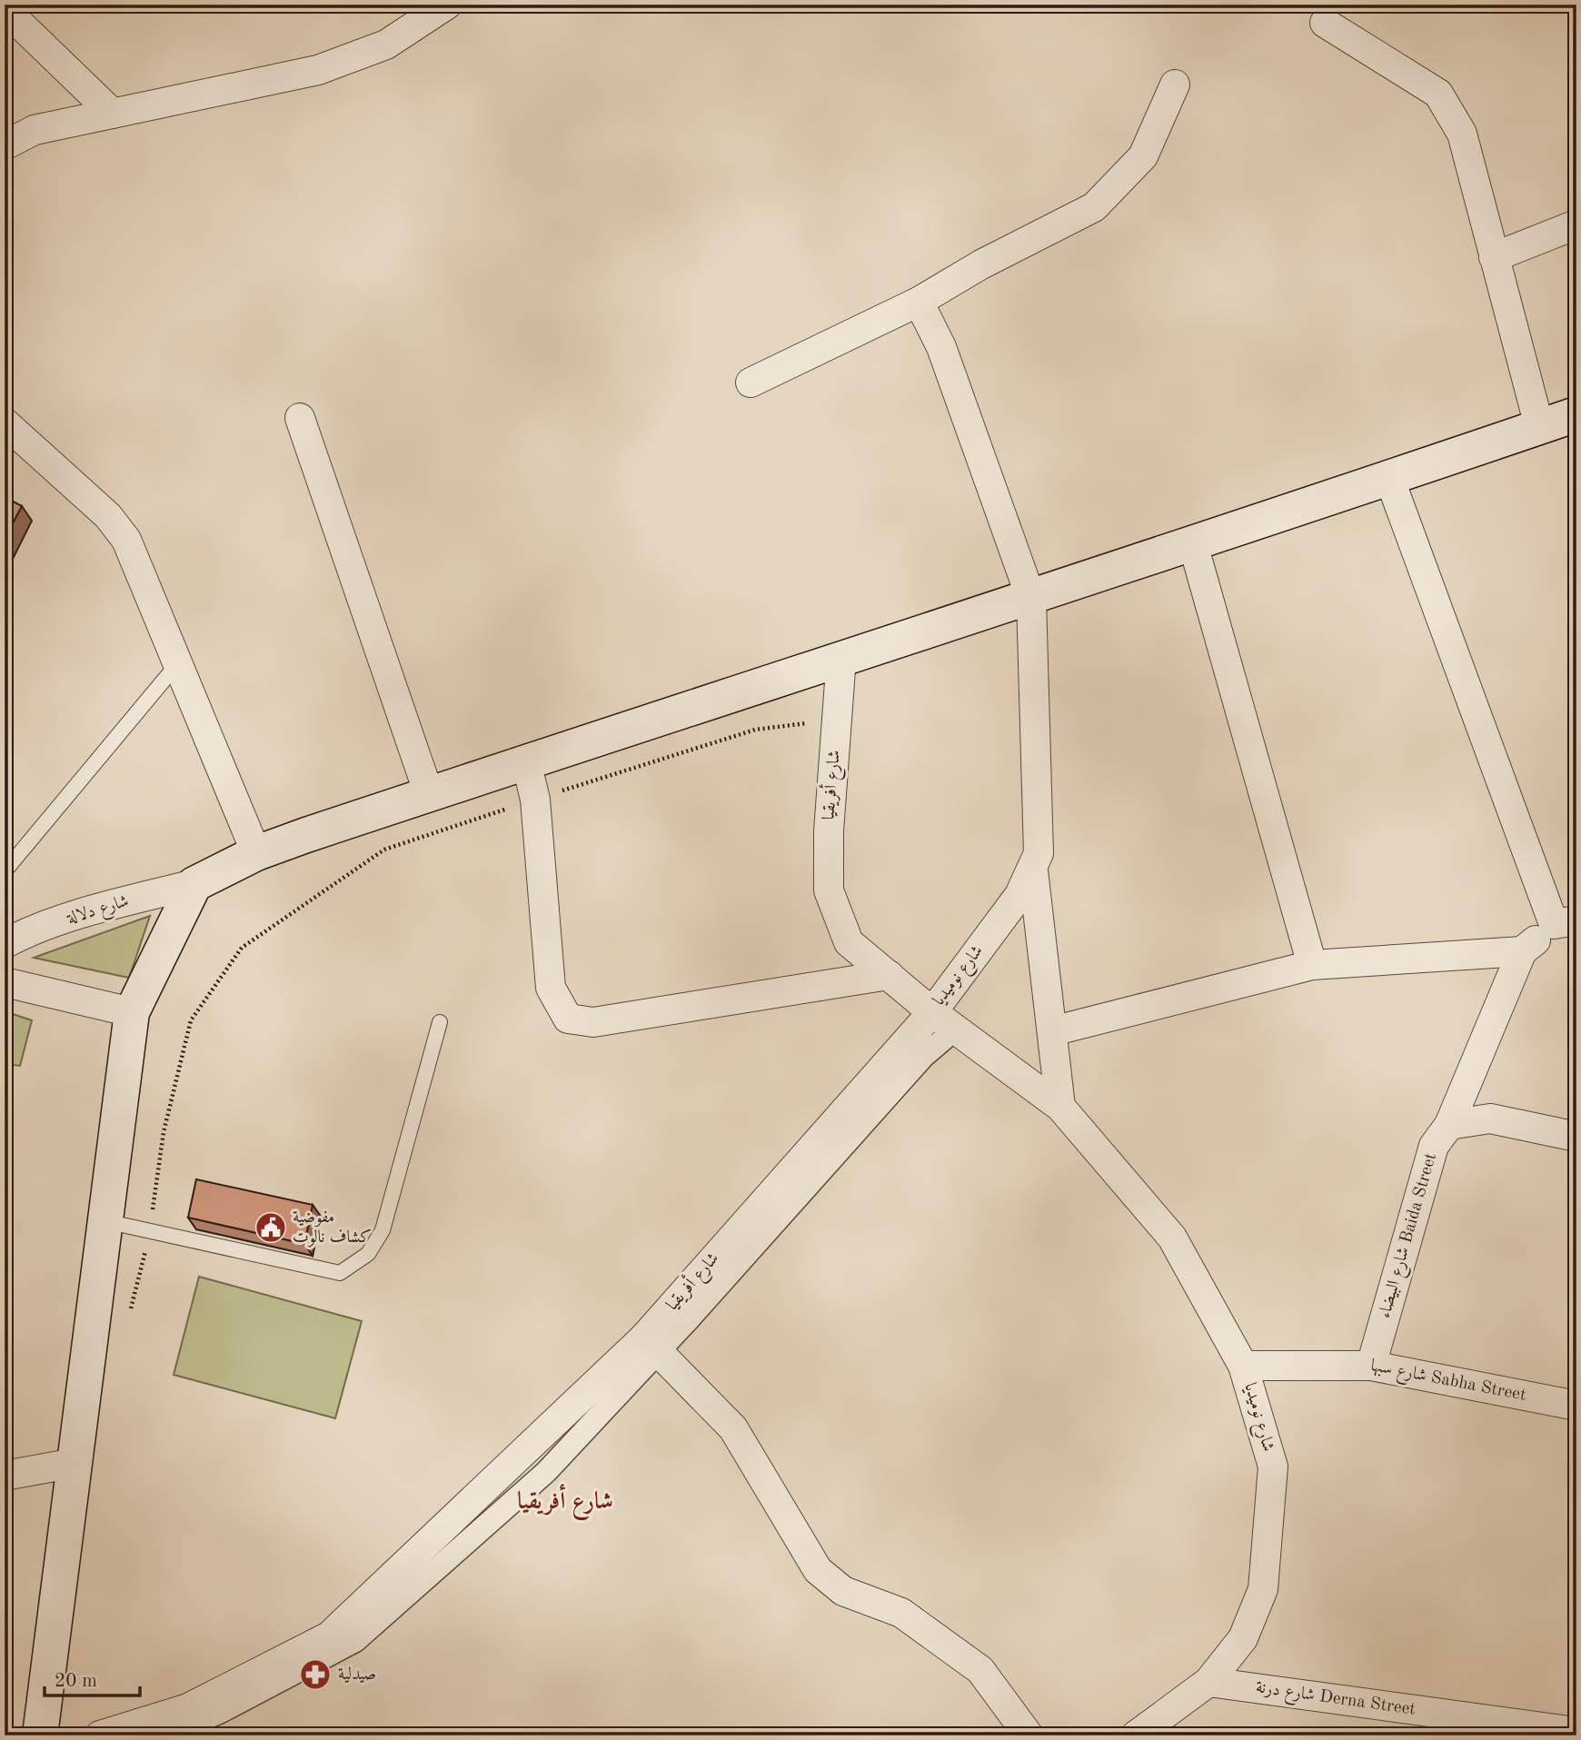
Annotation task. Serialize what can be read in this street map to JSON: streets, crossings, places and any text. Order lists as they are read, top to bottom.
{
  "streets": {
    "street": [
      "شارع أفريقيا",
      "شارع دلالة",
      "شارع نوميديا",
      "شارع البيضاء Baida Street",
      "شارع سبها Sabha Street",
      "شارع درنة Derna Street"
    ]
  },
  "crossings": [
    ["شارع أفريقيا", "شارع نوميديا"],
    ["شارع نوميديا", "شارع سبها Sabha Street"],
    ["شارع نوميديا", "شارع درنة Derna Street"],
    ["شارع البيضاء Baida Street", "شارع سبها Sabha Street"]
  ],
  "districts": ["شارع أفريقيا"],
  "places": {
    "public building": ["مفوضية كشاف نالوت"],
    "pharmacy": ["صيدلية"]
  },
  "scale_bar": "20 m"
}
